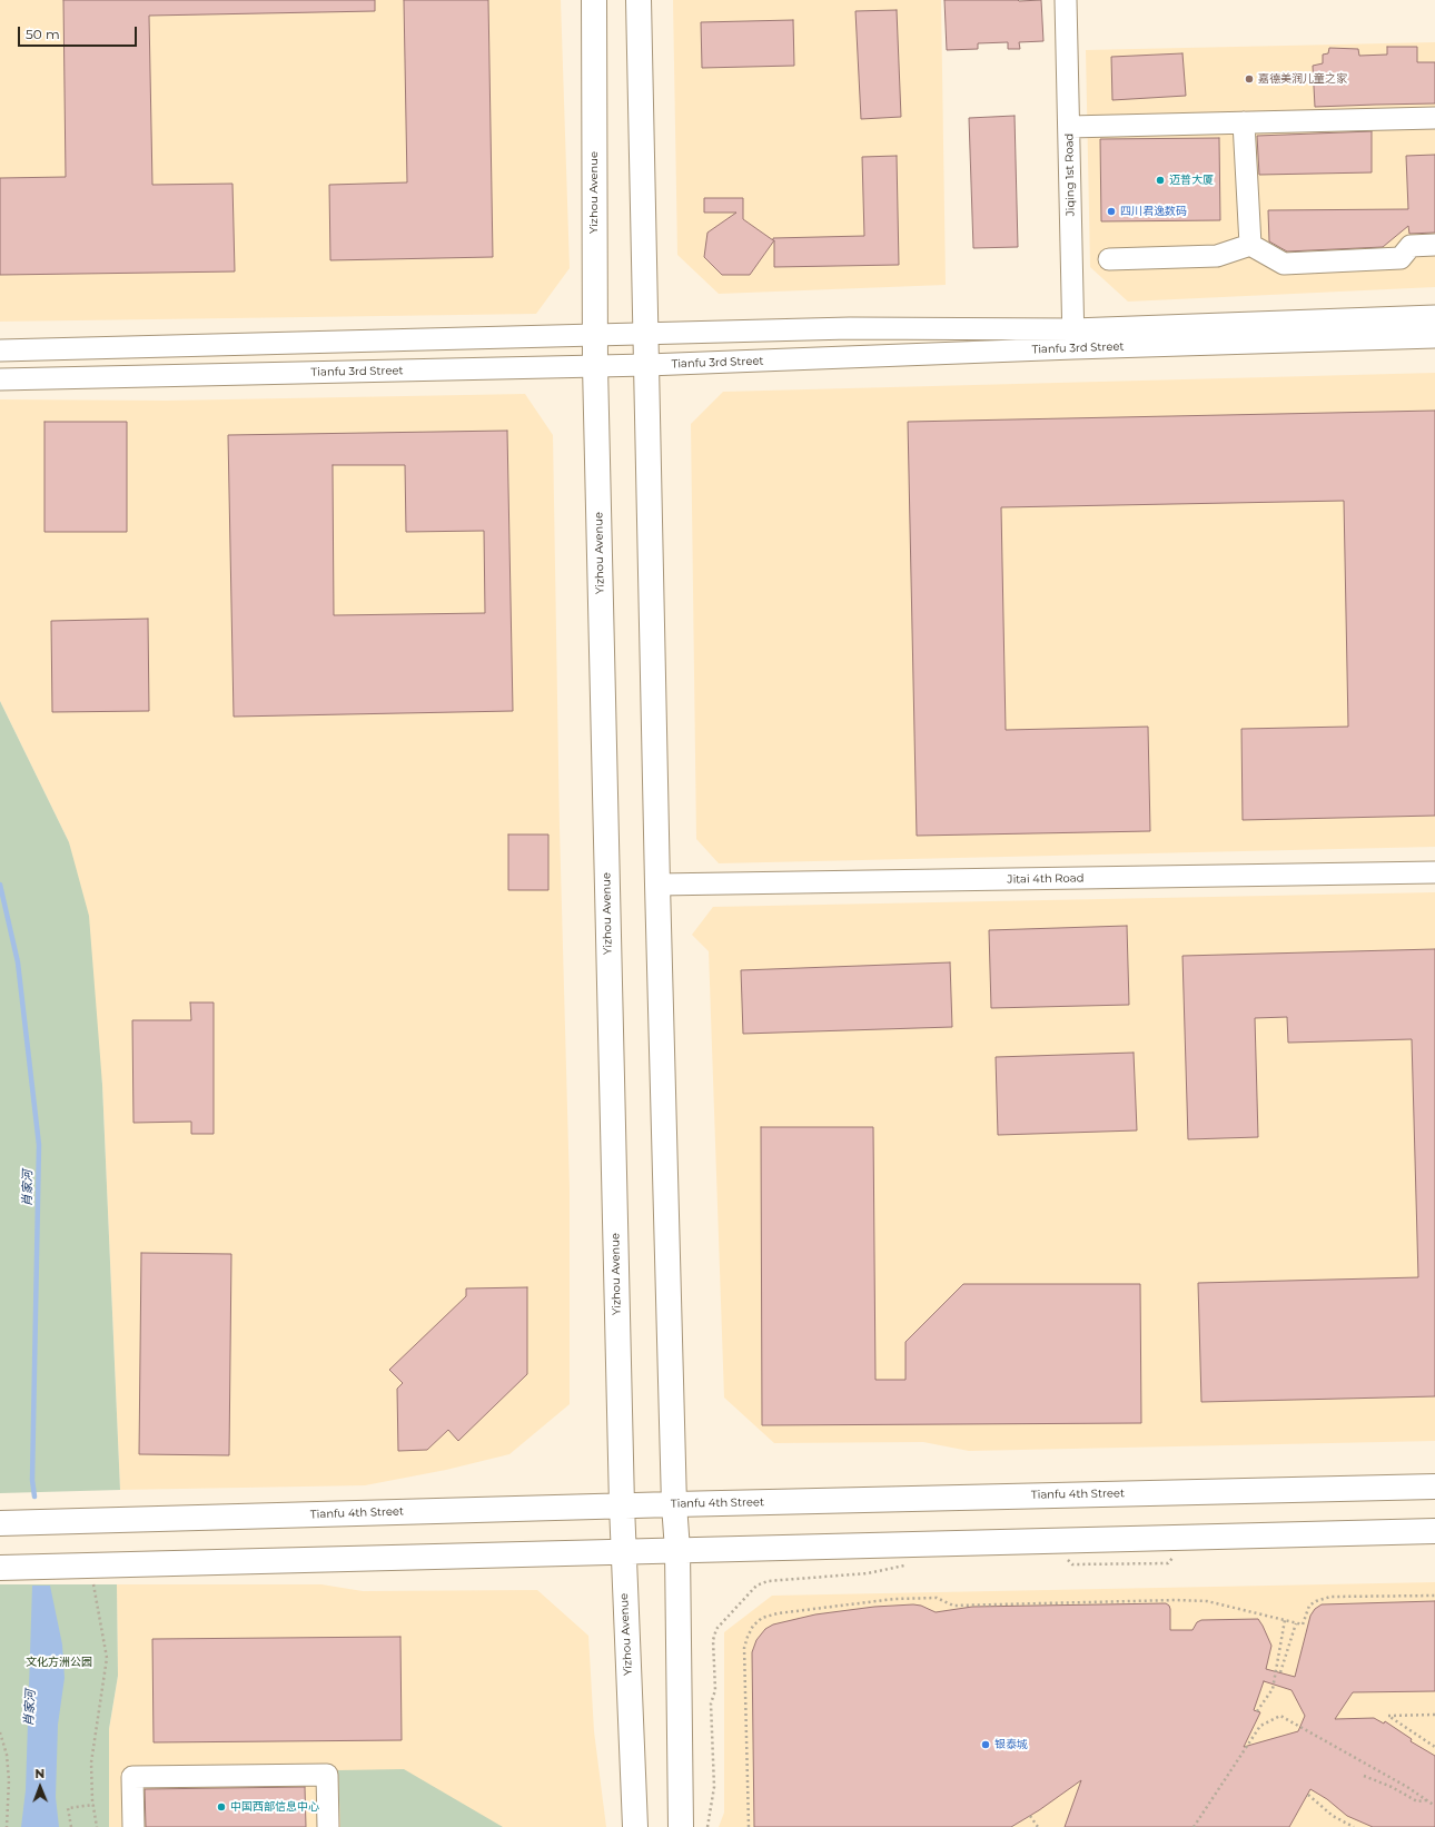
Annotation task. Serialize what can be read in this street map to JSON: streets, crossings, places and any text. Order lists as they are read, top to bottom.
{
  "streets": {
    "main road": ["Yizhou Avenue", "Tianfu 4th Street"],
    "street": ["Jiqing 1st Road", "Tianfu 3rd Street", "Jitai 4th Road"]
  },
  "crossings": [
    ["Jiqing 1st Road", "Tianfu 3rd Street"],
    ["Yizhou Avenue", "Tianfu 3rd Street"],
    ["Yizhou Avenue", "Tianfu 4th Street"]
  ],
  "water": ["肖家河"],
  "parks": ["文化方洲公园"],
  "places": [
    "嘉德美润儿童之家",
    "迈普大厦",
    "四川君逸数码",
    "银泰城",
    "中国西部信息中心"
  ],
  "scale_bar": "50 m",
  "north": "top"
}
